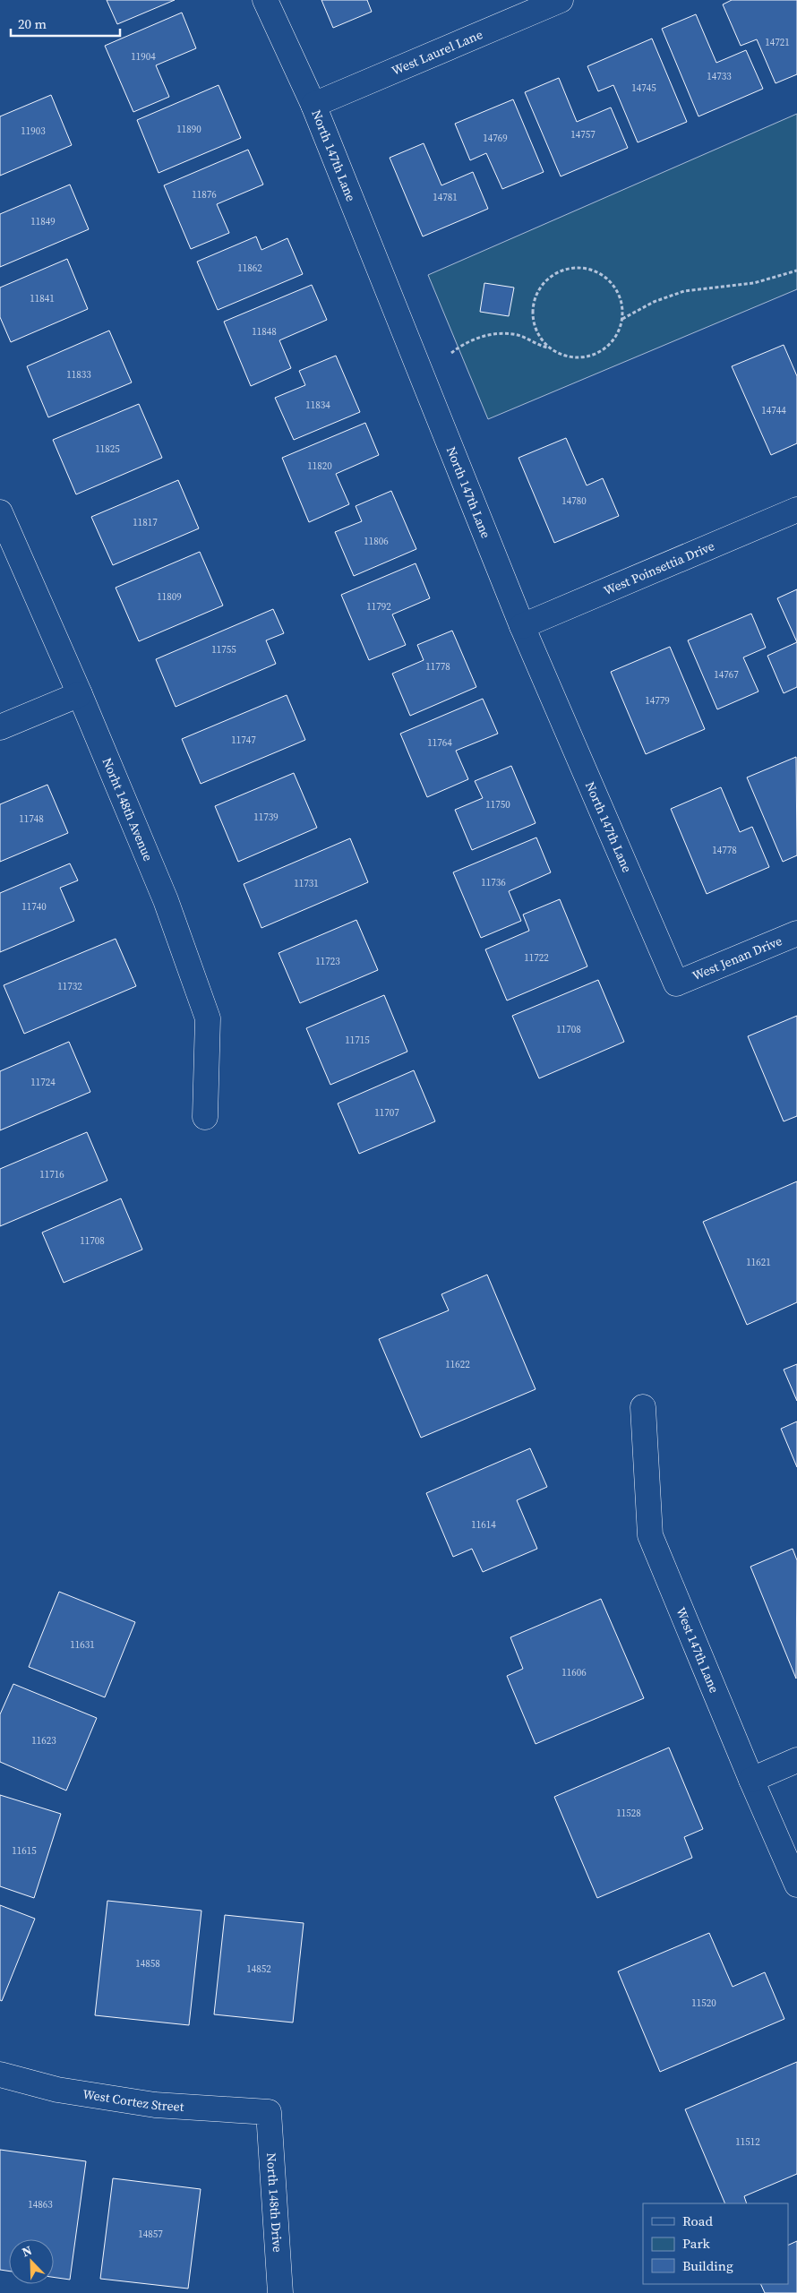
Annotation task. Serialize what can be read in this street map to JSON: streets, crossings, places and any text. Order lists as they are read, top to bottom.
{
  "streets": {
    "street": [
      "West Laurel Lane",
      "North 147th Lane",
      "West Poinsettia Drive",
      "Norht 148th Avenue",
      "West Jenan Drive",
      "West 147th Lane",
      "West Cortez Street",
      "North 148th Drive"
    ]
  },
  "crossings": [
    ["West Laurel Lane", "North 147th Lane"],
    ["North 147th Lane", "West Poinsettia Drive"],
    ["North 147th Lane", "West Jenan Drive"],
    ["West Cortez Street", "North 148th Drive"]
  ],
  "house_numbers": [
    "14721",
    "11904",
    "14733",
    "14745",
    "11890",
    "11903",
    "14757",
    "14769",
    "11876",
    "14781",
    "11849",
    "11862",
    "11841",
    "11848",
    "11833",
    "11834",
    "14744",
    "11825",
    "11820",
    "14780",
    "11817",
    "11806",
    "11809",
    "11792",
    "11755",
    "11778",
    "14767",
    "14779",
    "11747",
    "11764",
    "11750",
    "11739",
    "11748",
    "14778",
    "11736",
    "11731",
    "11740",
    "11722",
    "11723",
    "11732",
    "11708",
    "11715",
    "11724",
    "11707",
    "11716",
    "11708",
    "11621",
    "11622",
    "11614",
    "11631",
    "11606",
    "11623",
    "11528",
    "11615",
    "14858",
    "14852",
    "11520",
    "11512",
    "14863",
    "14857"
  ],
  "legend": ["Road", "Park", "Building"],
  "scale_bar": "20 m",
  "north": "top left"
}
